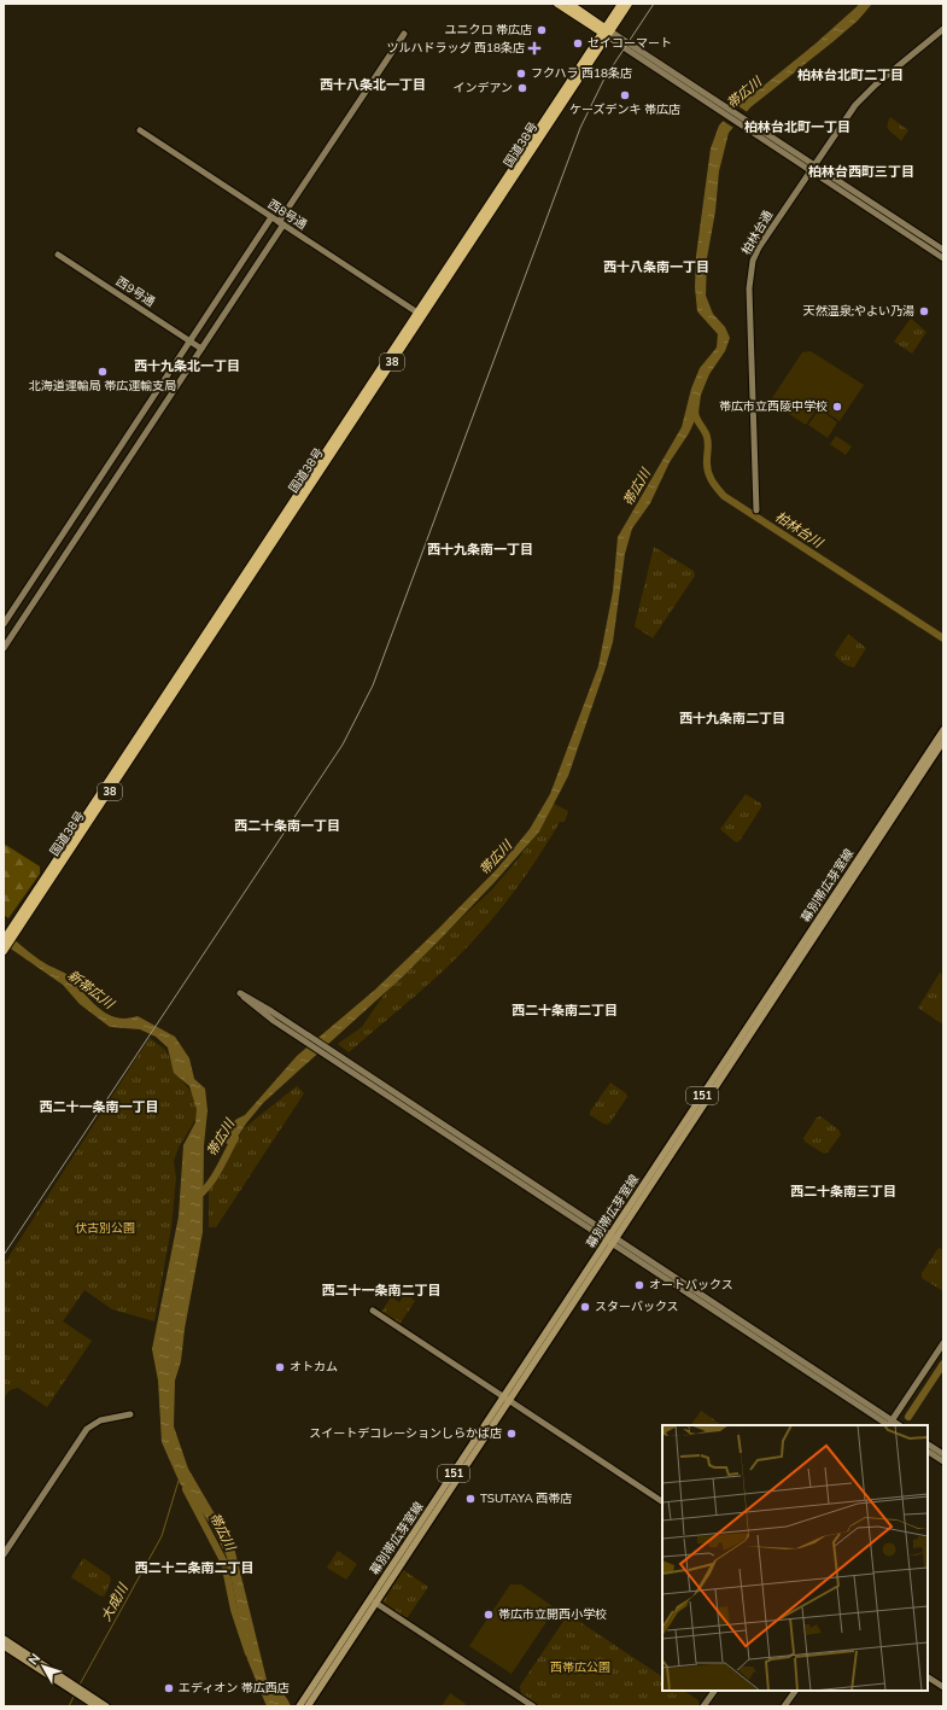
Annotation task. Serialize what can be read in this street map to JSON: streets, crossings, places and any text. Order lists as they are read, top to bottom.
{
  "streets": {
    "highway": ["国道38号", "38"],
    "main road": ["幕別帯広芽室線", "151"],
    "street": ["西8号通", "柏林台通", "西9号通"]
  },
  "crossings": [
    ["国道38号", "西8号通"]
  ],
  "districts": [
    "柏林台北町二丁目",
    "西十八条北一丁目",
    "柏林台北町一丁目",
    "柏林台西町三丁目",
    "西十八条南一丁目",
    "西十九条北一丁目",
    "西十九条南一丁目",
    "西十九条南二丁目",
    "西二十条南一丁目",
    "西二十条南二丁目",
    "西二十一条南一丁目",
    "西二十条南三丁目",
    "西二十一条南二丁目",
    "西二十二条南二丁目"
  ],
  "water": [
    "帯広川",
    "柏林台川",
    "新帯広川",
    "大成川"
  ],
  "parks": ["伏古別公園", "西帯広公園"],
  "places": {
    "other": [
      "ユニクロ 帯広店",
      "セイコーマート",
      "フクハラ 西18条店",
      "インデアン",
      "ケーズデンキ 帯広店",
      "天然温泉;やよい乃湯",
      "北海道運輸局 帯広運輸支局",
      "帯広市立西陵中学校",
      "オートバックス",
      "スターバックス",
      "オトカム",
      "スイートデコレーションしらかば店",
      "TSUTAYA 西帯店",
      "帯広市立開西小学校",
      "エディオン 帯広西店"
    ],
    "health": ["ツルハドラッグ 西18条店"]
  },
  "north": "top left"
}
